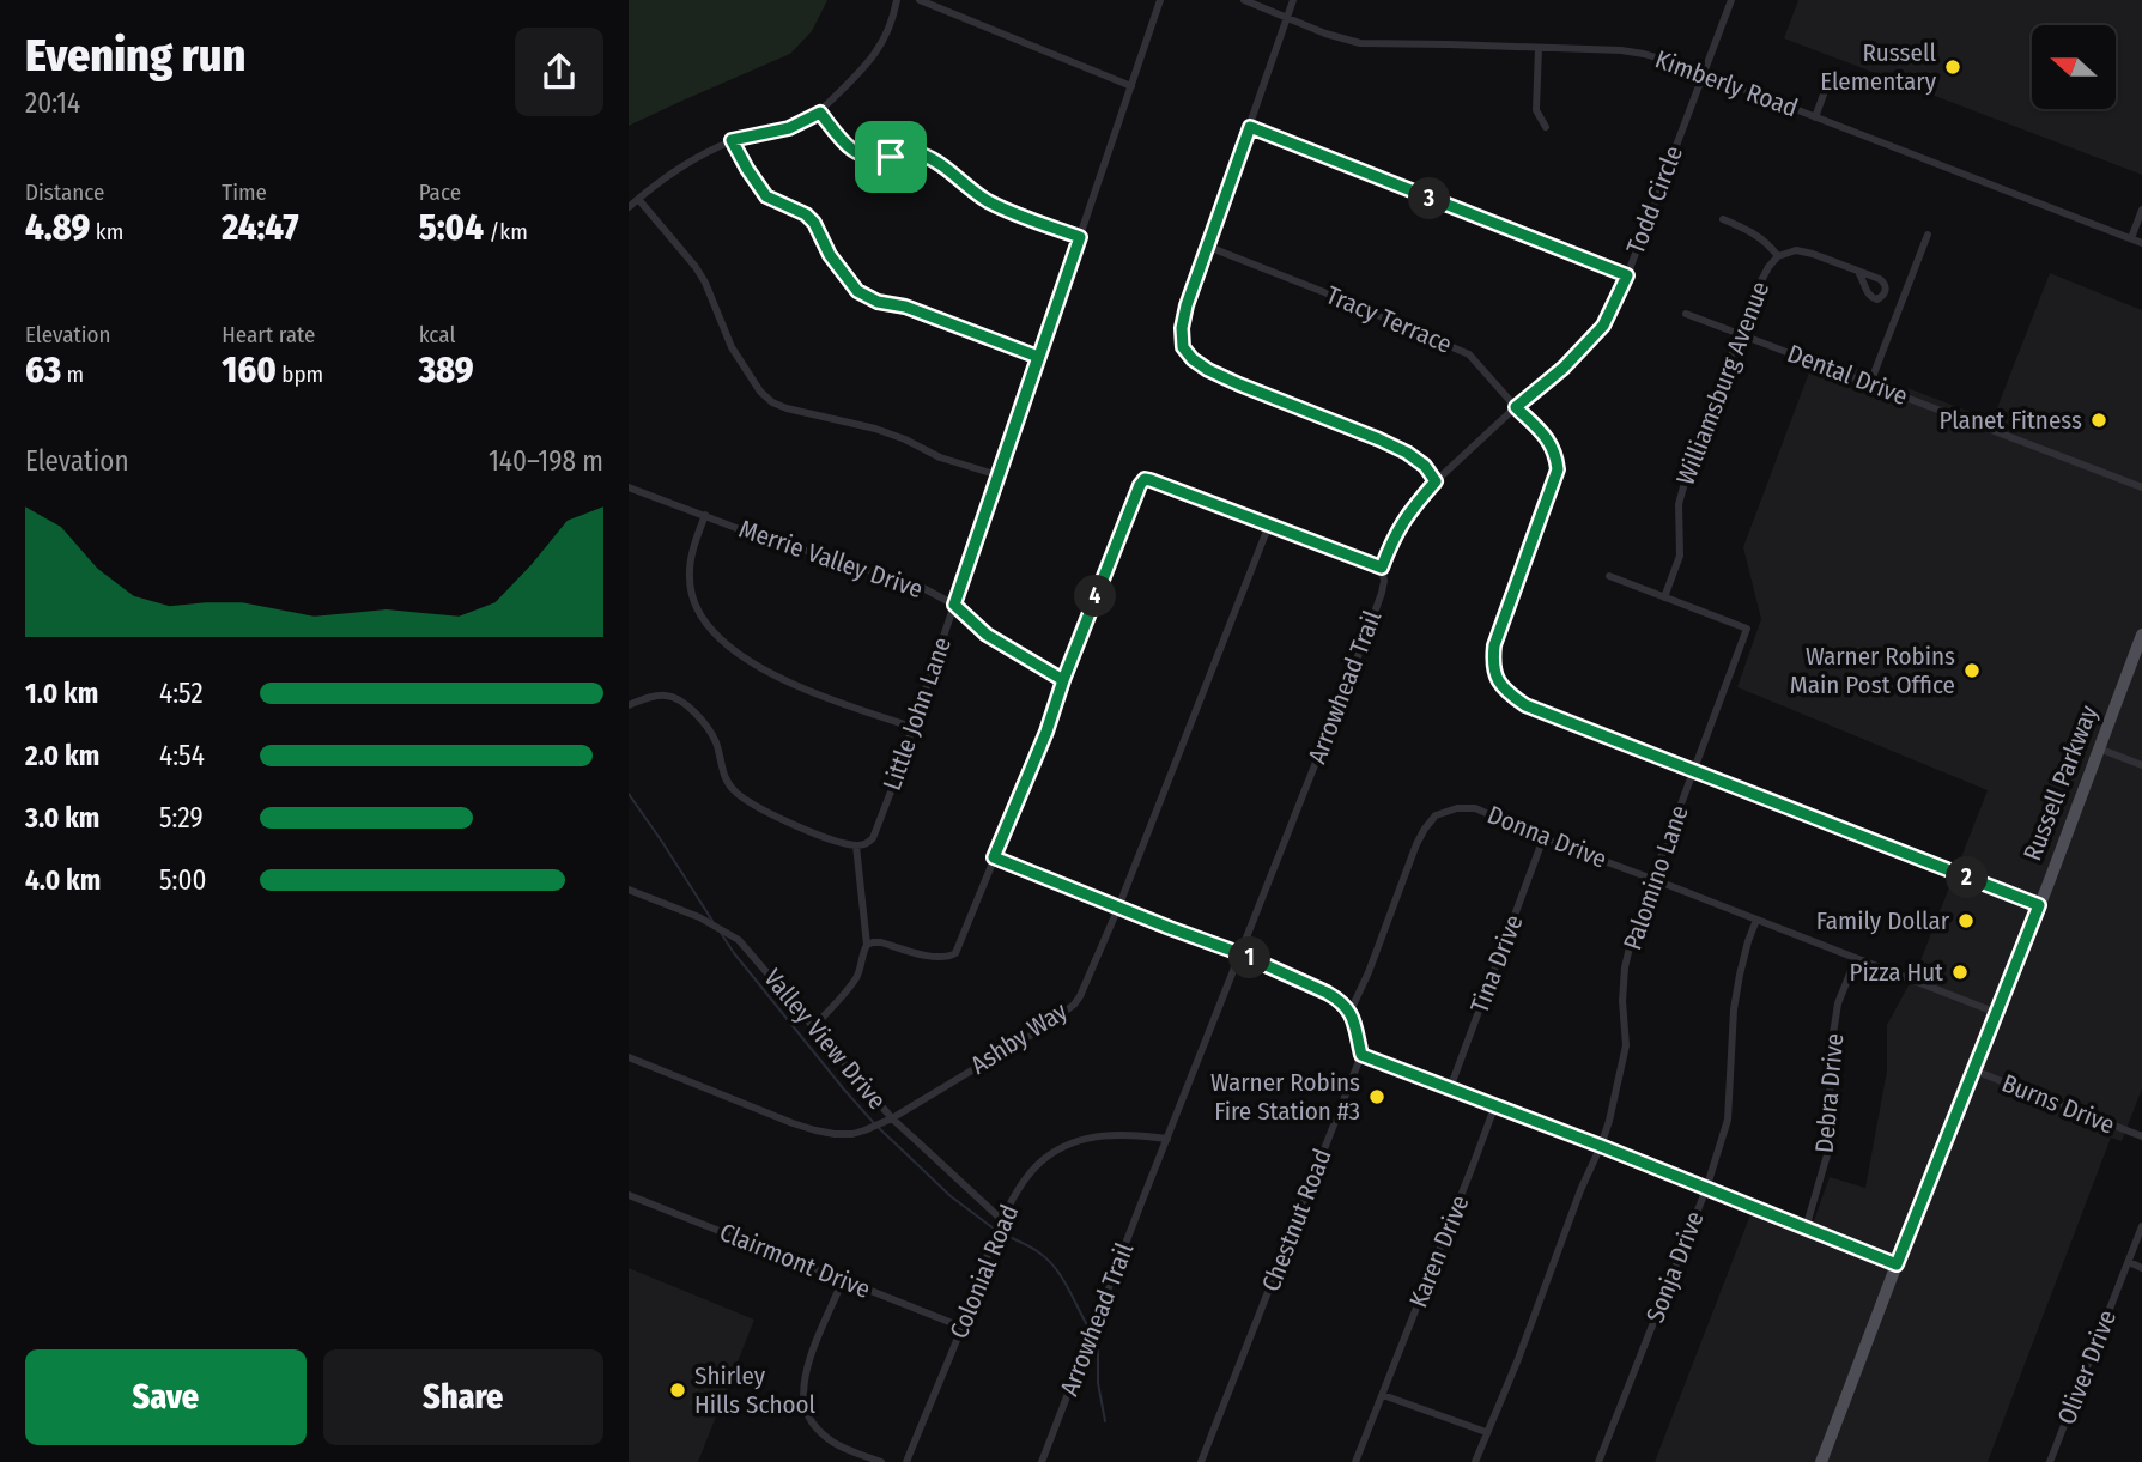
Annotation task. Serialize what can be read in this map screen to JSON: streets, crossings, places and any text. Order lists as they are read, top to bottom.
{
  "streets": {
    "main road": ["Russell Parkway"],
    "street": [
      "Kimberly Road",
      "Todd Circle",
      "Tracy Terrace",
      "Dental Drive",
      "Williamsburg Avenue",
      "Merrie Valley Drive",
      "Arrowhead Trail",
      "Little John Lane",
      "Donna Drive",
      "Palomino Lane",
      "Tina Drive",
      "Ashby Way",
      "Valley View Drive",
      "Debra Drive",
      "Burns Drive",
      "Chestnut Road",
      "Karen Drive",
      "Clairmont Drive",
      "Sonja Drive",
      "Colonial Road",
      "Oliver Drive"
    ]
  },
  "crossings": [
    ["Kimberly Road", "Todd Circle"],
    ["Todd Circle", "Tracy Terrace"],
    ["Todd Circle", "Arrowhead Trail"],
    ["Tracy Terrace", "Russell Parkway"],
    ["Tracy Terrace", "Palomino Lane"],
    ["Dental Drive", "Williamsburg Avenue"],
    ["Williamsburg Avenue", "Palomino Lane"],
    ["Merrie Valley Drive", "Little John Lane"],
    ["Arrowhead Trail", "Colonial Road"],
    ["Russell Parkway", "Donna Drive"],
    ["Russell Parkway", "Burns Drive"],
    ["Donna Drive", "Palomino Lane"],
    ["Donna Drive", "Tina Drive"],
    ["Donna Drive", "Debra Drive"],
    ["Donna Drive", "Sonja Drive"],
    ["Ashby Way", "Valley View Drive"],
    ["Valley View Drive", "Colonial Road"],
    ["Clairmont Drive", "Colonial Road"]
  ],
  "places": [
    "Russell Elementary",
    "Planet Fitness",
    "Warner Robins Main Post Office",
    "Family Dollar",
    "Pizza Hut",
    "Warner Robins Fire Station #3",
    "Shirley Hills School"
  ],
  "north": "left",
  "page": {
    "heading": ["Evening run", "20:14"],
    "stats": [
      ["Distance", "4.89 km"],
      ["Time", "24:47"],
      ["Pace", "5:04 /km"],
      ["Elevation", "63 m"],
      ["Heart rate", "160 bpm"],
      ["kcal", "389"]
    ],
    "pins": [
      "3",
      "4",
      "2",
      "1"
    ],
    "chart": ["Elevation", "140–198 m"],
    "list": [
      {
        "name": "1.0 km",
        "note": "4:52"
      },
      {
        "name": "2.0 km",
        "note": "4:54"
      },
      {
        "name": "3.0 km",
        "note": "5:29"
      },
      {
        "name": "4.0 km",
        "note": "5:00"
      }
    ],
    "buttons": ["Save", "Share"]
  }
}
